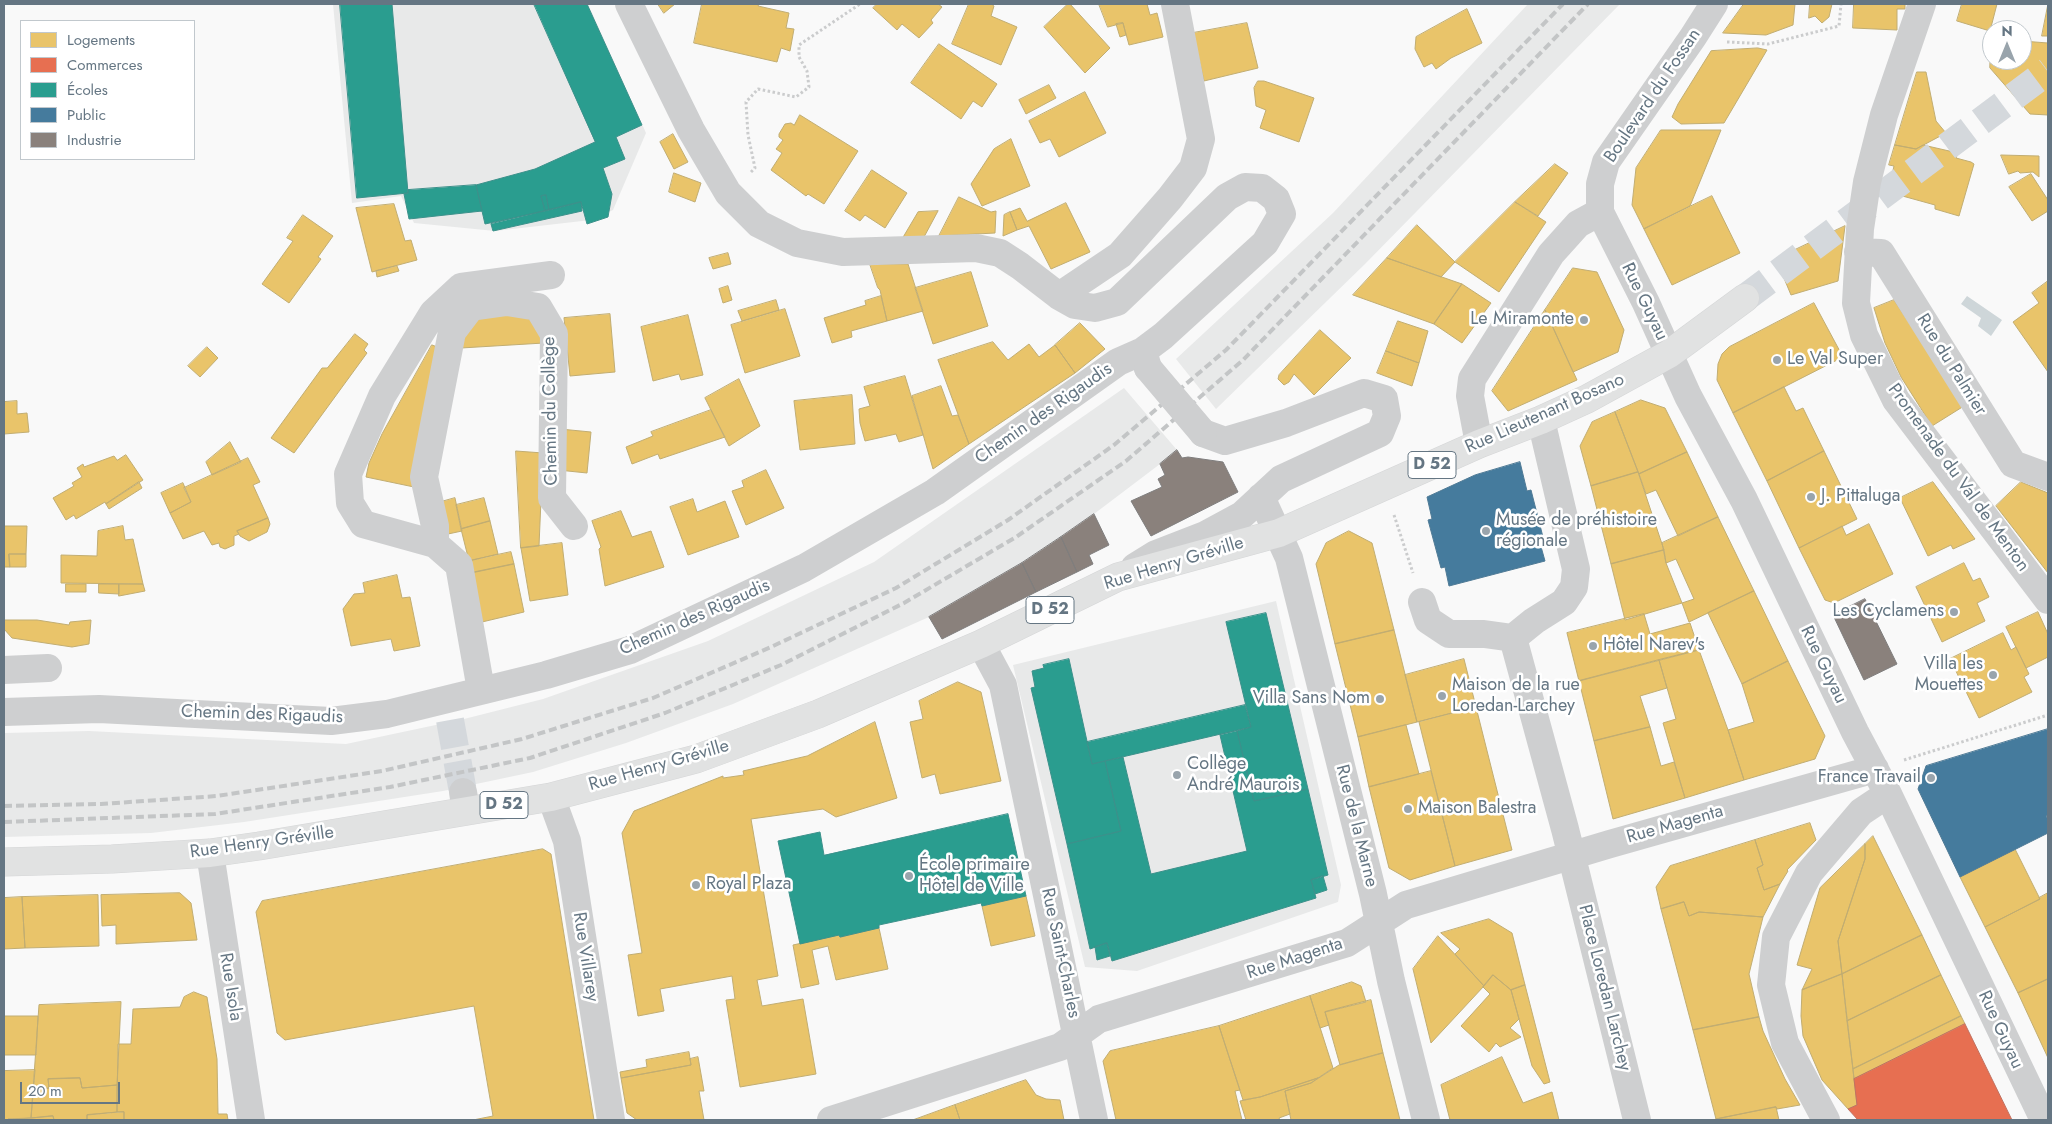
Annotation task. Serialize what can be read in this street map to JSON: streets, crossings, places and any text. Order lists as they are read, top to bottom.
{
  "streets": {
    "main road": ["Rue Lieutenant Bosano", "D 52", "Rue Henry Gréville"],
    "street": [
      "Boulevard du Fossan",
      "Rue Guyau",
      "Rue du Palmier",
      "Chemin du Collège",
      "Chemin des Rigaudis",
      "Promenade du Val de Menton",
      "Rue Magenta",
      "Rue de la Marne",
      "Rue Saint-Charles",
      "Rue Villarey",
      "Rue Isola",
      "Place Loredan Larchey"
    ]
  },
  "crossings": [
    ["Boulevard du Fossan", "Rue Guyau"],
    ["Rue Guyau", "Rue Lieutenant Bosano"],
    ["Rue Guyau", "Rue Magenta"],
    ["Rue du Palmier", "Promenade du Val de Menton"],
    ["Rue Lieutenant Bosano", "Rue Henry Gréville"],
    ["Rue Lieutenant Bosano", "Rue de la Marne"],
    ["Rue Henry Gréville", "Rue de la Marne"],
    ["Rue Henry Gréville", "Rue Saint-Charles"],
    ["Rue Henry Gréville", "Rue Villarey"],
    ["Rue Henry Gréville", "Rue Isola"],
    ["Rue Magenta", "Rue de la Marne"],
    ["Rue Magenta", "Rue Saint-Charles"],
    ["Rue Magenta", "Place Loredan Larchey"]
  ],
  "places": [
    "Le Miramonte",
    "Le Val Super",
    "J. Pittaluga",
    "Musée de préhistoire régionale",
    "Les Cyclamens",
    "Hôtel Narev's",
    "Villa les Mouettes",
    "Maison de la rue Loredan-Larchey",
    "Villa Sans Nom",
    "Collège André Maurois",
    "France Travail",
    "Maison Balestra",
    "École primaire Hôtel de Ville",
    "Royal Plaza"
  ],
  "legend": [
    "Logements",
    "Commerces",
    "Écoles",
    "Public",
    "Industrie"
  ],
  "scale_bar": "20 m",
  "north": "top"
}
